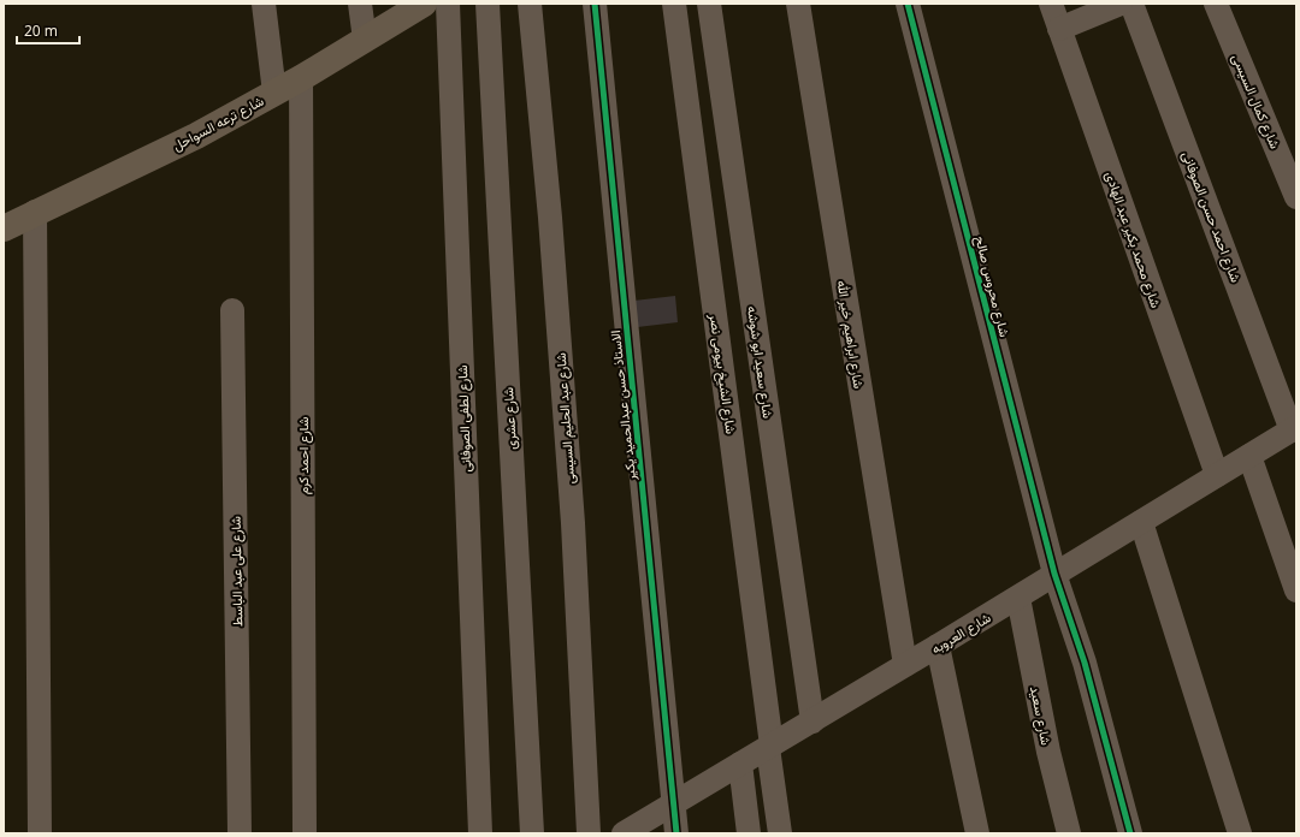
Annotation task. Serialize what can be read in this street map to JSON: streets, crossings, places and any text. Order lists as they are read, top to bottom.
{
  "streets": {
    "main road": ["شارع ترعه السواحل"],
    "street": [
      "شارع كمال السيسى",
      "شارع احمد حسن الصوفانى",
      "شارع محمد بكير عبد الهادى",
      "شارع محروس صالح",
      "شارع ابراهيم خير الله",
      "شارع سعيد ابو شوشه",
      "شارع الشيخ بيومى نصر",
      "الاستاذ حسن عبدالحميد يكير",
      "شارع لطفى الصوفانى",
      "شارع عشرى",
      "شارع عبد الحليم السيسى",
      "شارع احمد كرم",
      "شارع على عبد الباسط",
      "شارع العروبه",
      "شارع سعيد"
    ]
  },
  "crossings": [
    ["شارع ترعه السواحل", "شارع احمد كرم"],
    ["شارع احمد حسن الصوفانى", "شارع العروبه"],
    ["شارع محمد بكير عبد الهادى", "شارع العروبه"],
    ["شارع محروس صالح", "شارع العروبه"],
    ["شارع ابراهيم خير الله", "شارع العروبه"],
    ["شارع سعيد ابو شوشه", "شارع العروبه"],
    ["شارع الشيخ بيومى نصر", "شارع العروبه"],
    ["الاستاذ حسن عبدالحميد يكير", "شارع العروبه"],
    ["شارع العروبه", "شارع سعيد"]
  ],
  "scale_bar": "20 m"
}
